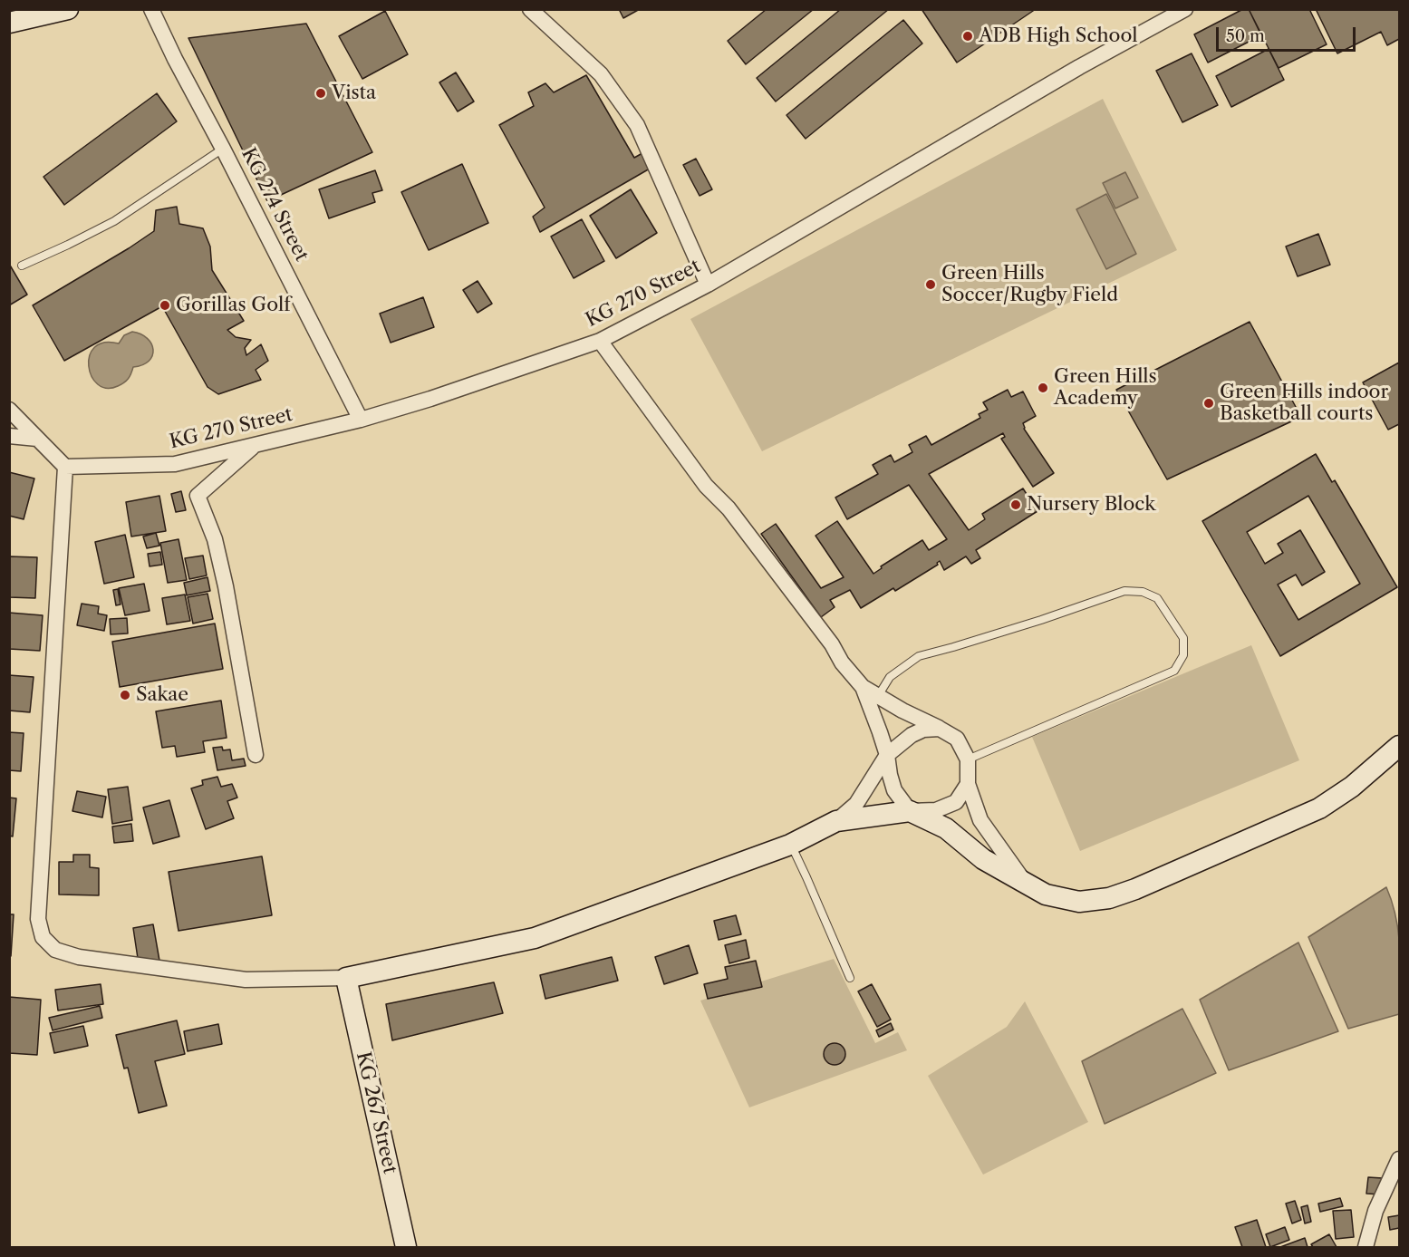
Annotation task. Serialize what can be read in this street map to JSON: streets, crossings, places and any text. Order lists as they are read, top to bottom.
{
  "streets": {
    "street": ["KG 274 Street", "KG 270 Street", "KG 267 Street"]
  },
  "crossings": [
    ["KG 274 Street", "KG 270 Street"]
  ],
  "places": [
    "ADB High School",
    "Vista",
    "Green Hills Soccer/Rugby Field",
    "Gorillas Golf",
    "Green Hills Academy",
    "Green Hills indoor Basketball courts",
    "Nursery Block",
    "Sakae"
  ],
  "scale_bar": "50 m"
}
